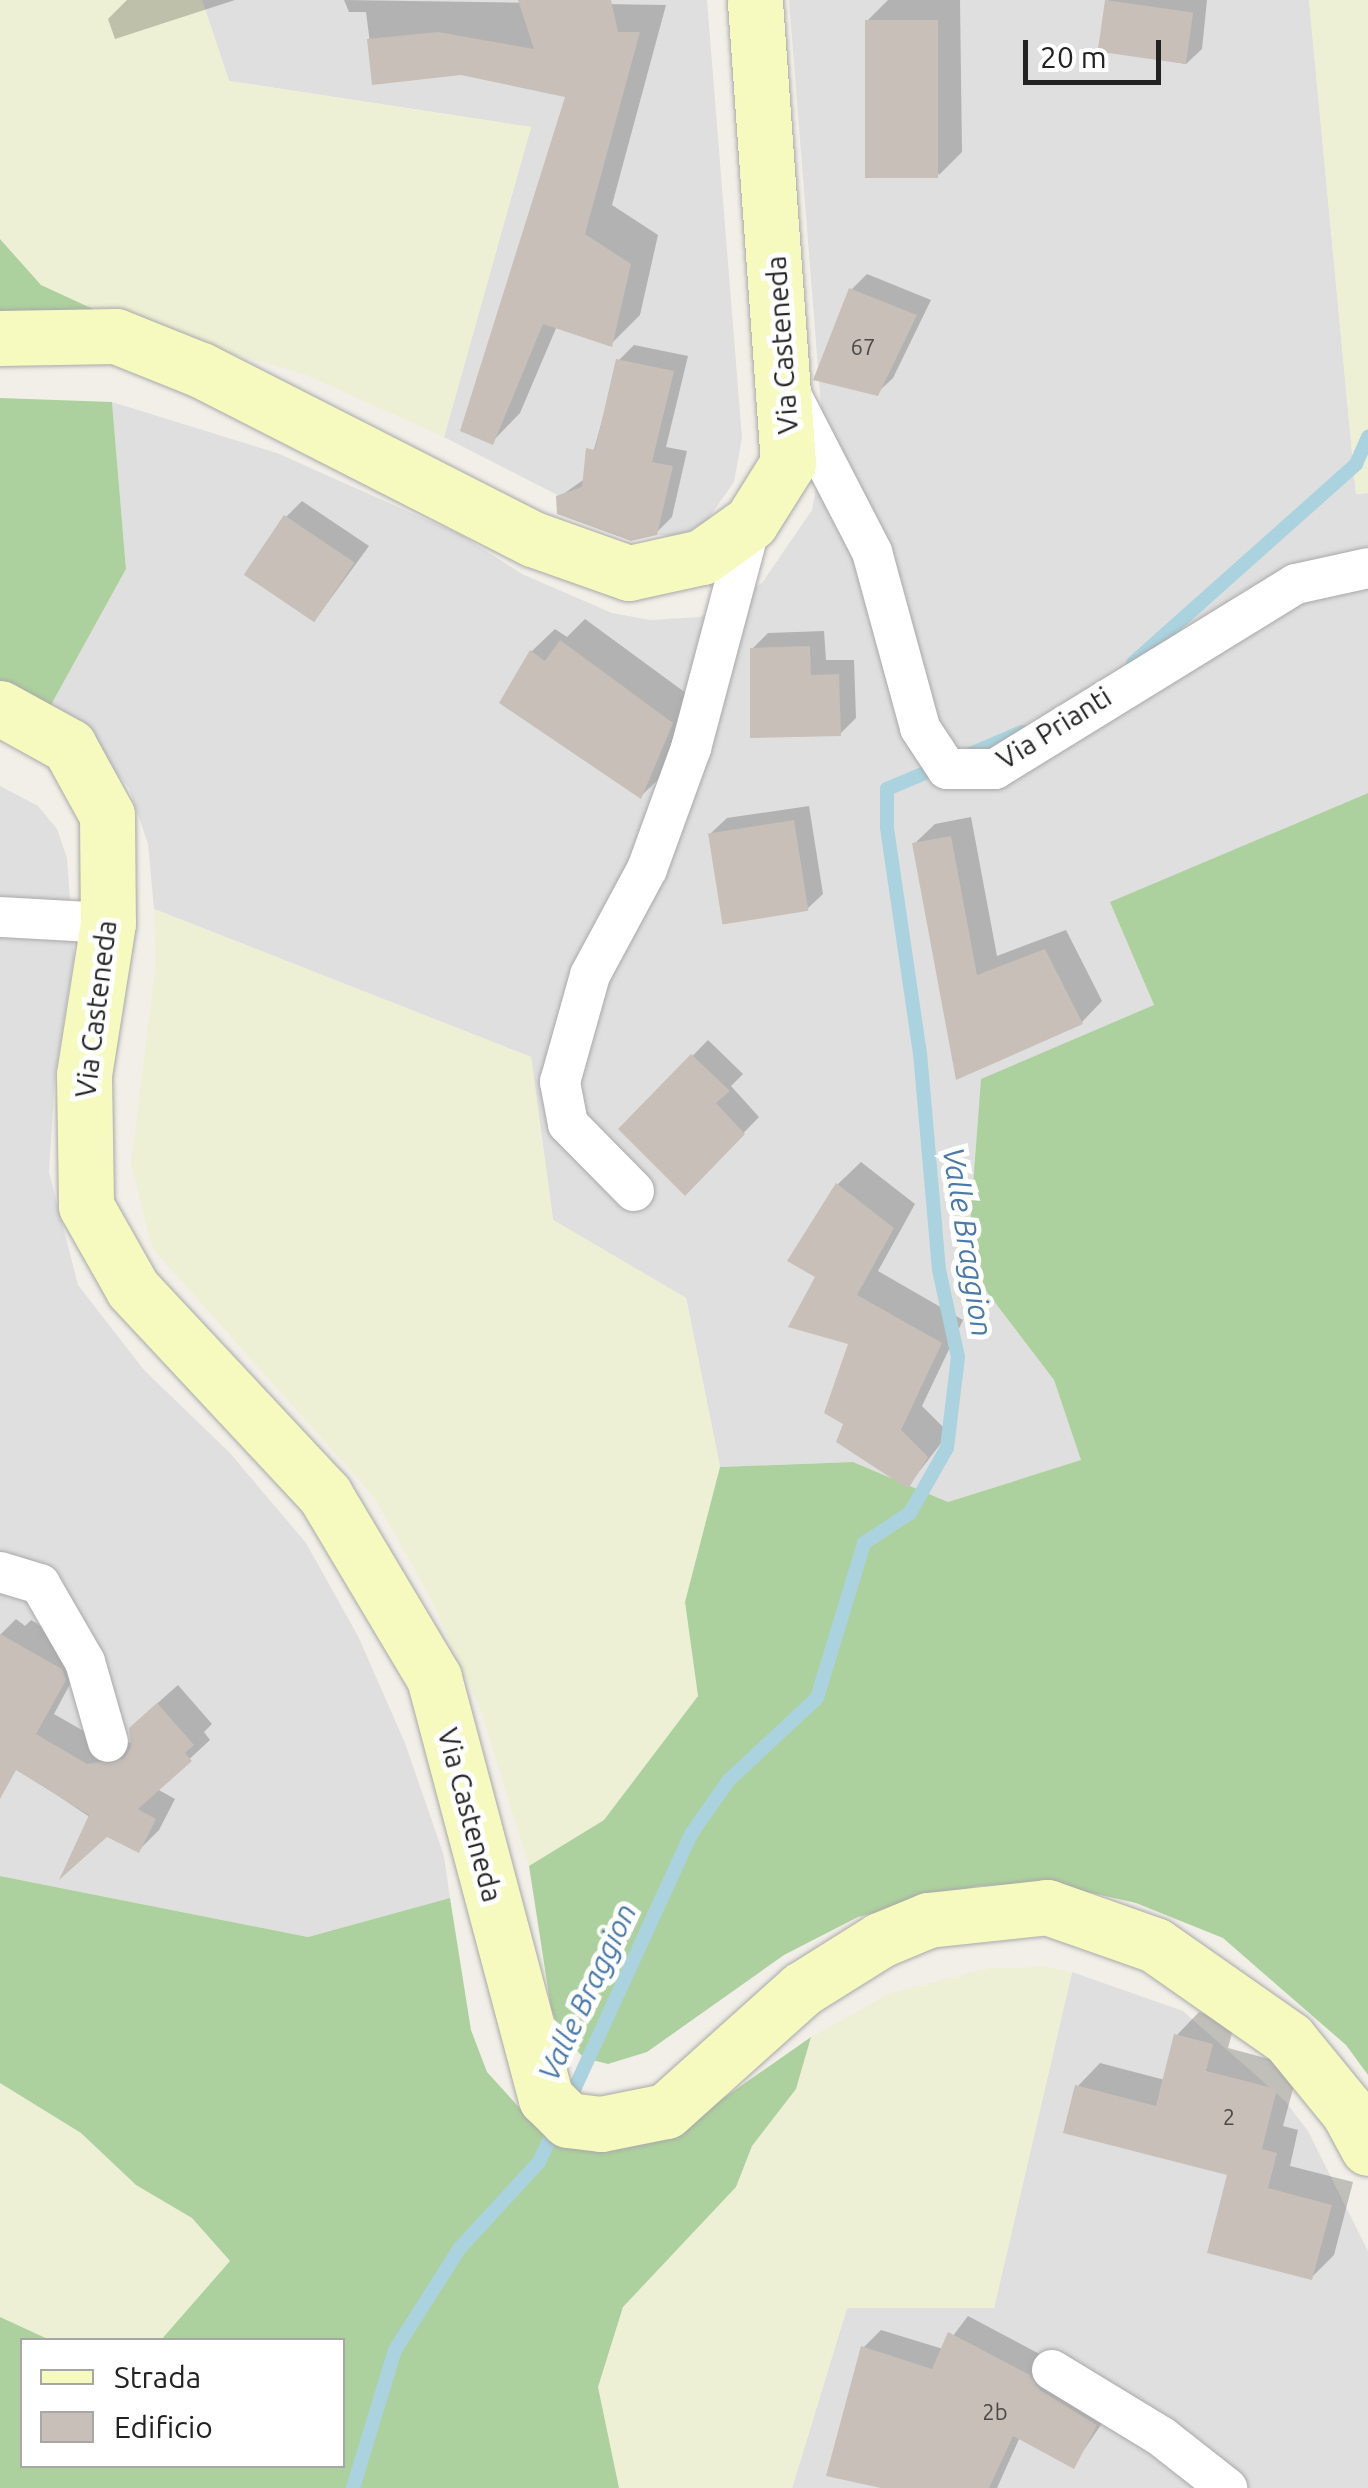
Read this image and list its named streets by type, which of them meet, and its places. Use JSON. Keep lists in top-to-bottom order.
{
  "streets": {
    "street": ["Via Casteneda", "Via Prianti"]
  },
  "crossings": [
    ["Via Casteneda", "Via Prianti"]
  ],
  "water": ["Valle Braggion"],
  "house_numbers": ["67", "2", "2b"],
  "legend": ["Strada", "Edificio"],
  "scale_bar": "20 m"
}
